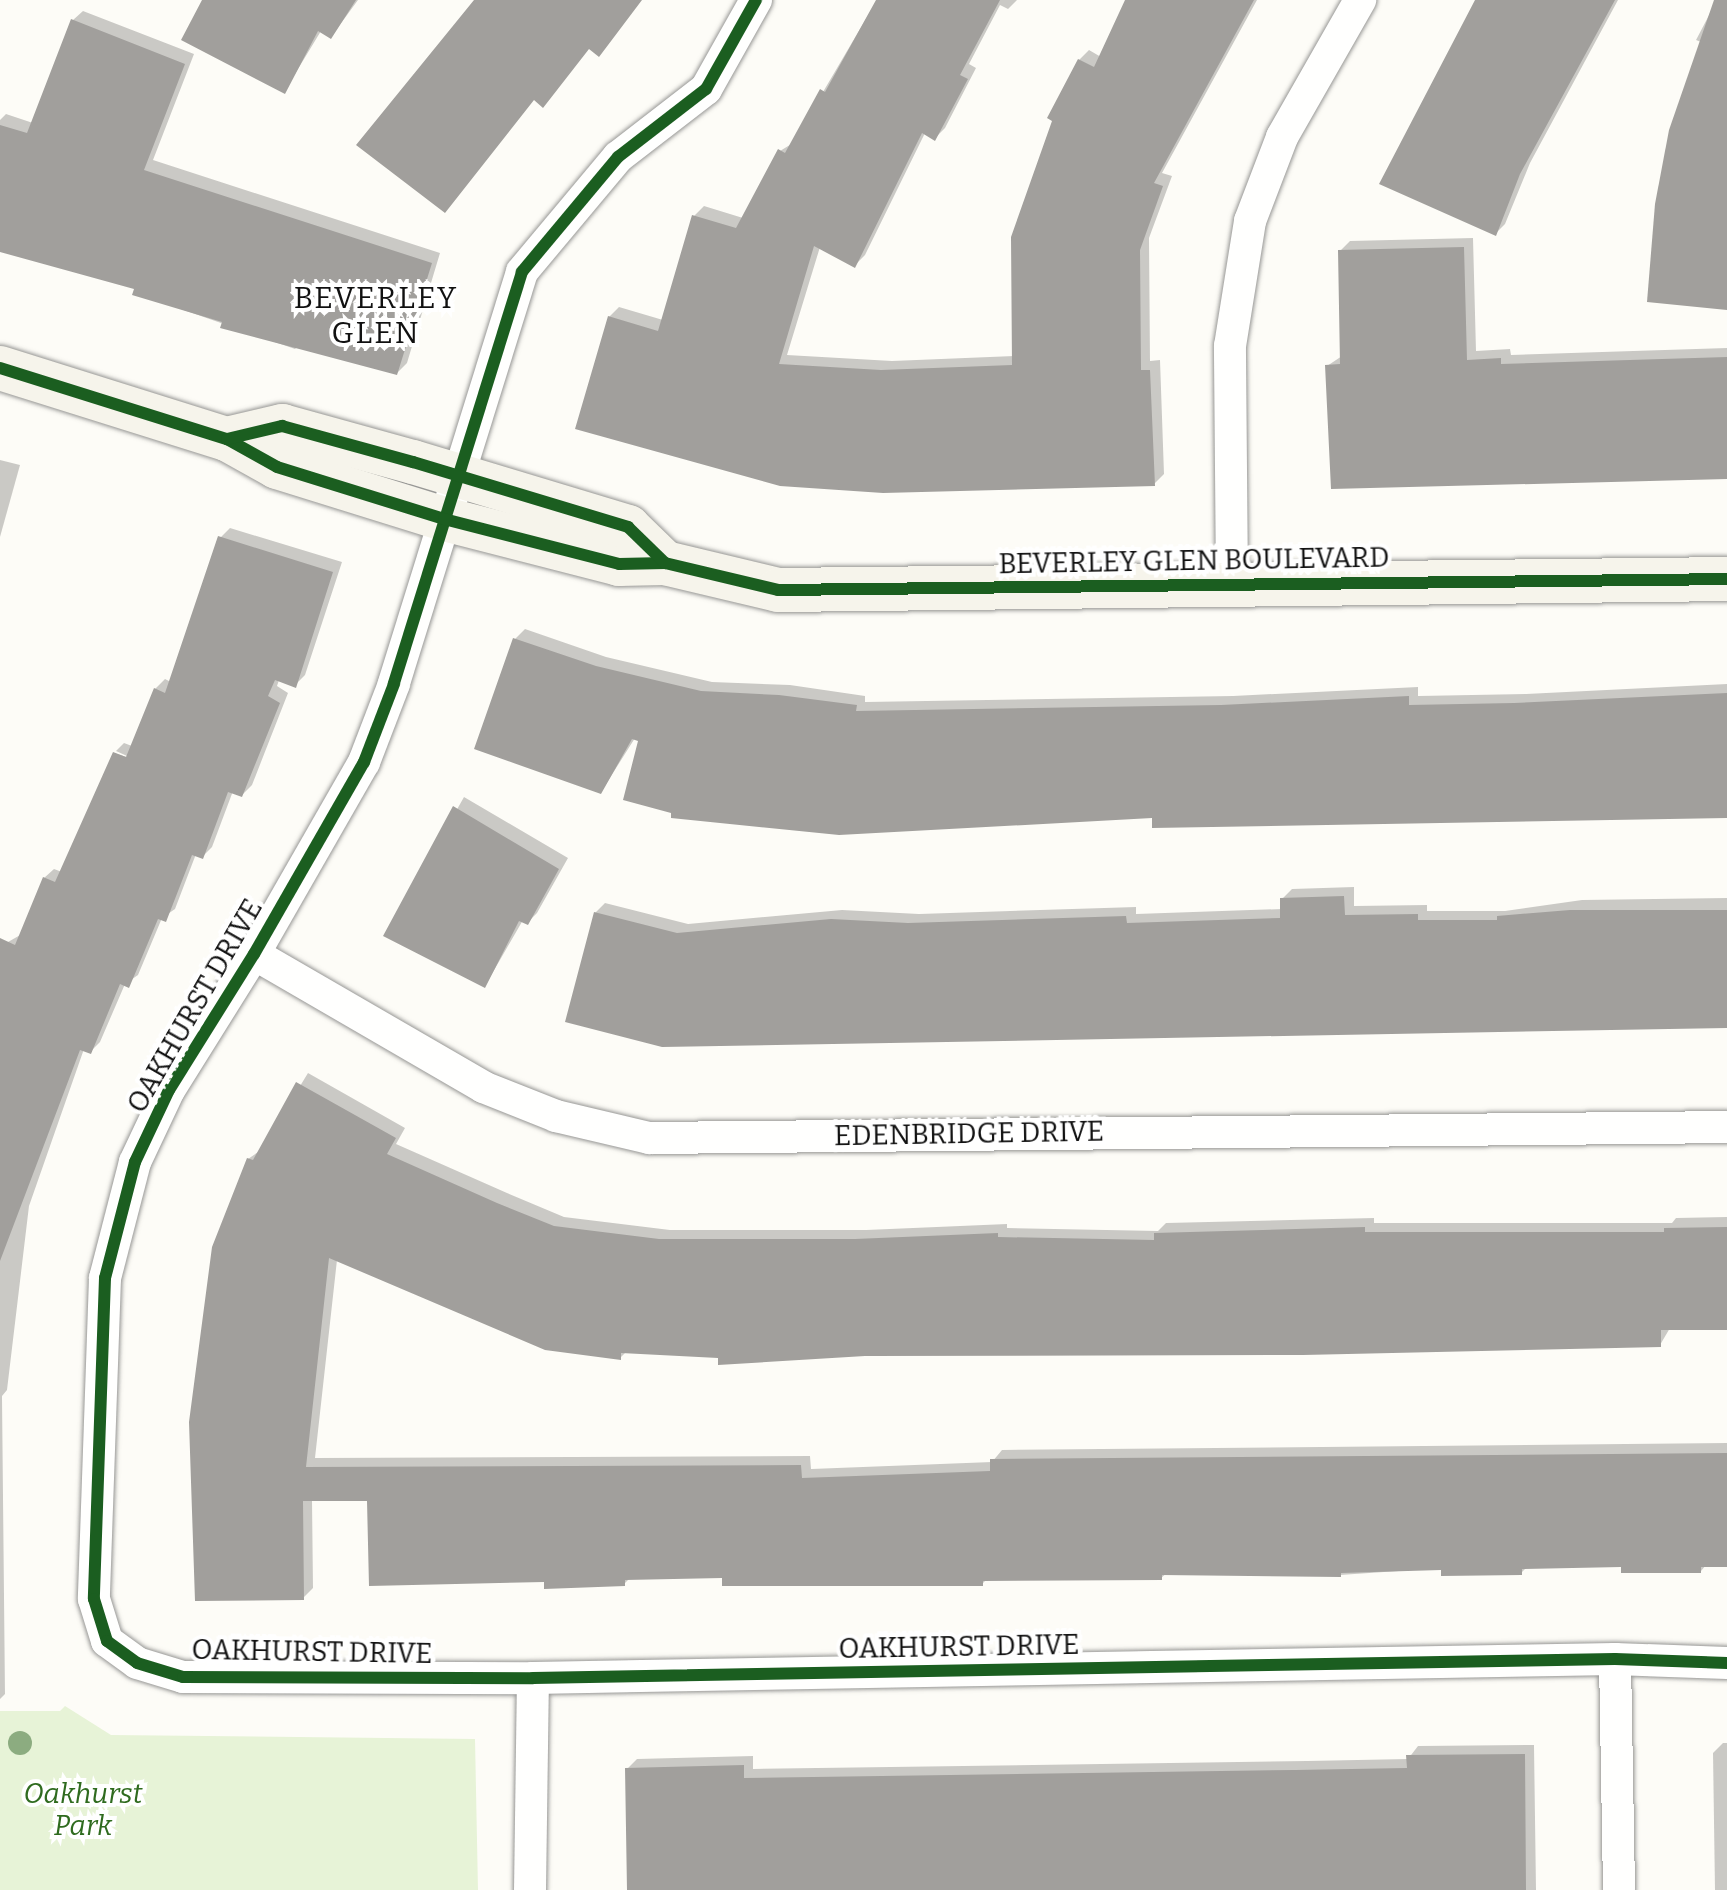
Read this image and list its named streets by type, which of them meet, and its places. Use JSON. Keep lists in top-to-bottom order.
{
  "streets": {
    "street": ["BEVERLEY GLEN BOULEVARD", "OAKHURST DRIVE", "EDENBRIDGE DRIVE"]
  },
  "crossings": [
    ["BEVERLEY GLEN BOULEVARD", "OAKHURST DRIVE"],
    ["OAKHURST DRIVE", "EDENBRIDGE DRIVE"]
  ],
  "districts": ["BEVERLEY GLEN"],
  "parks": ["Oakhurst Park"]
}
